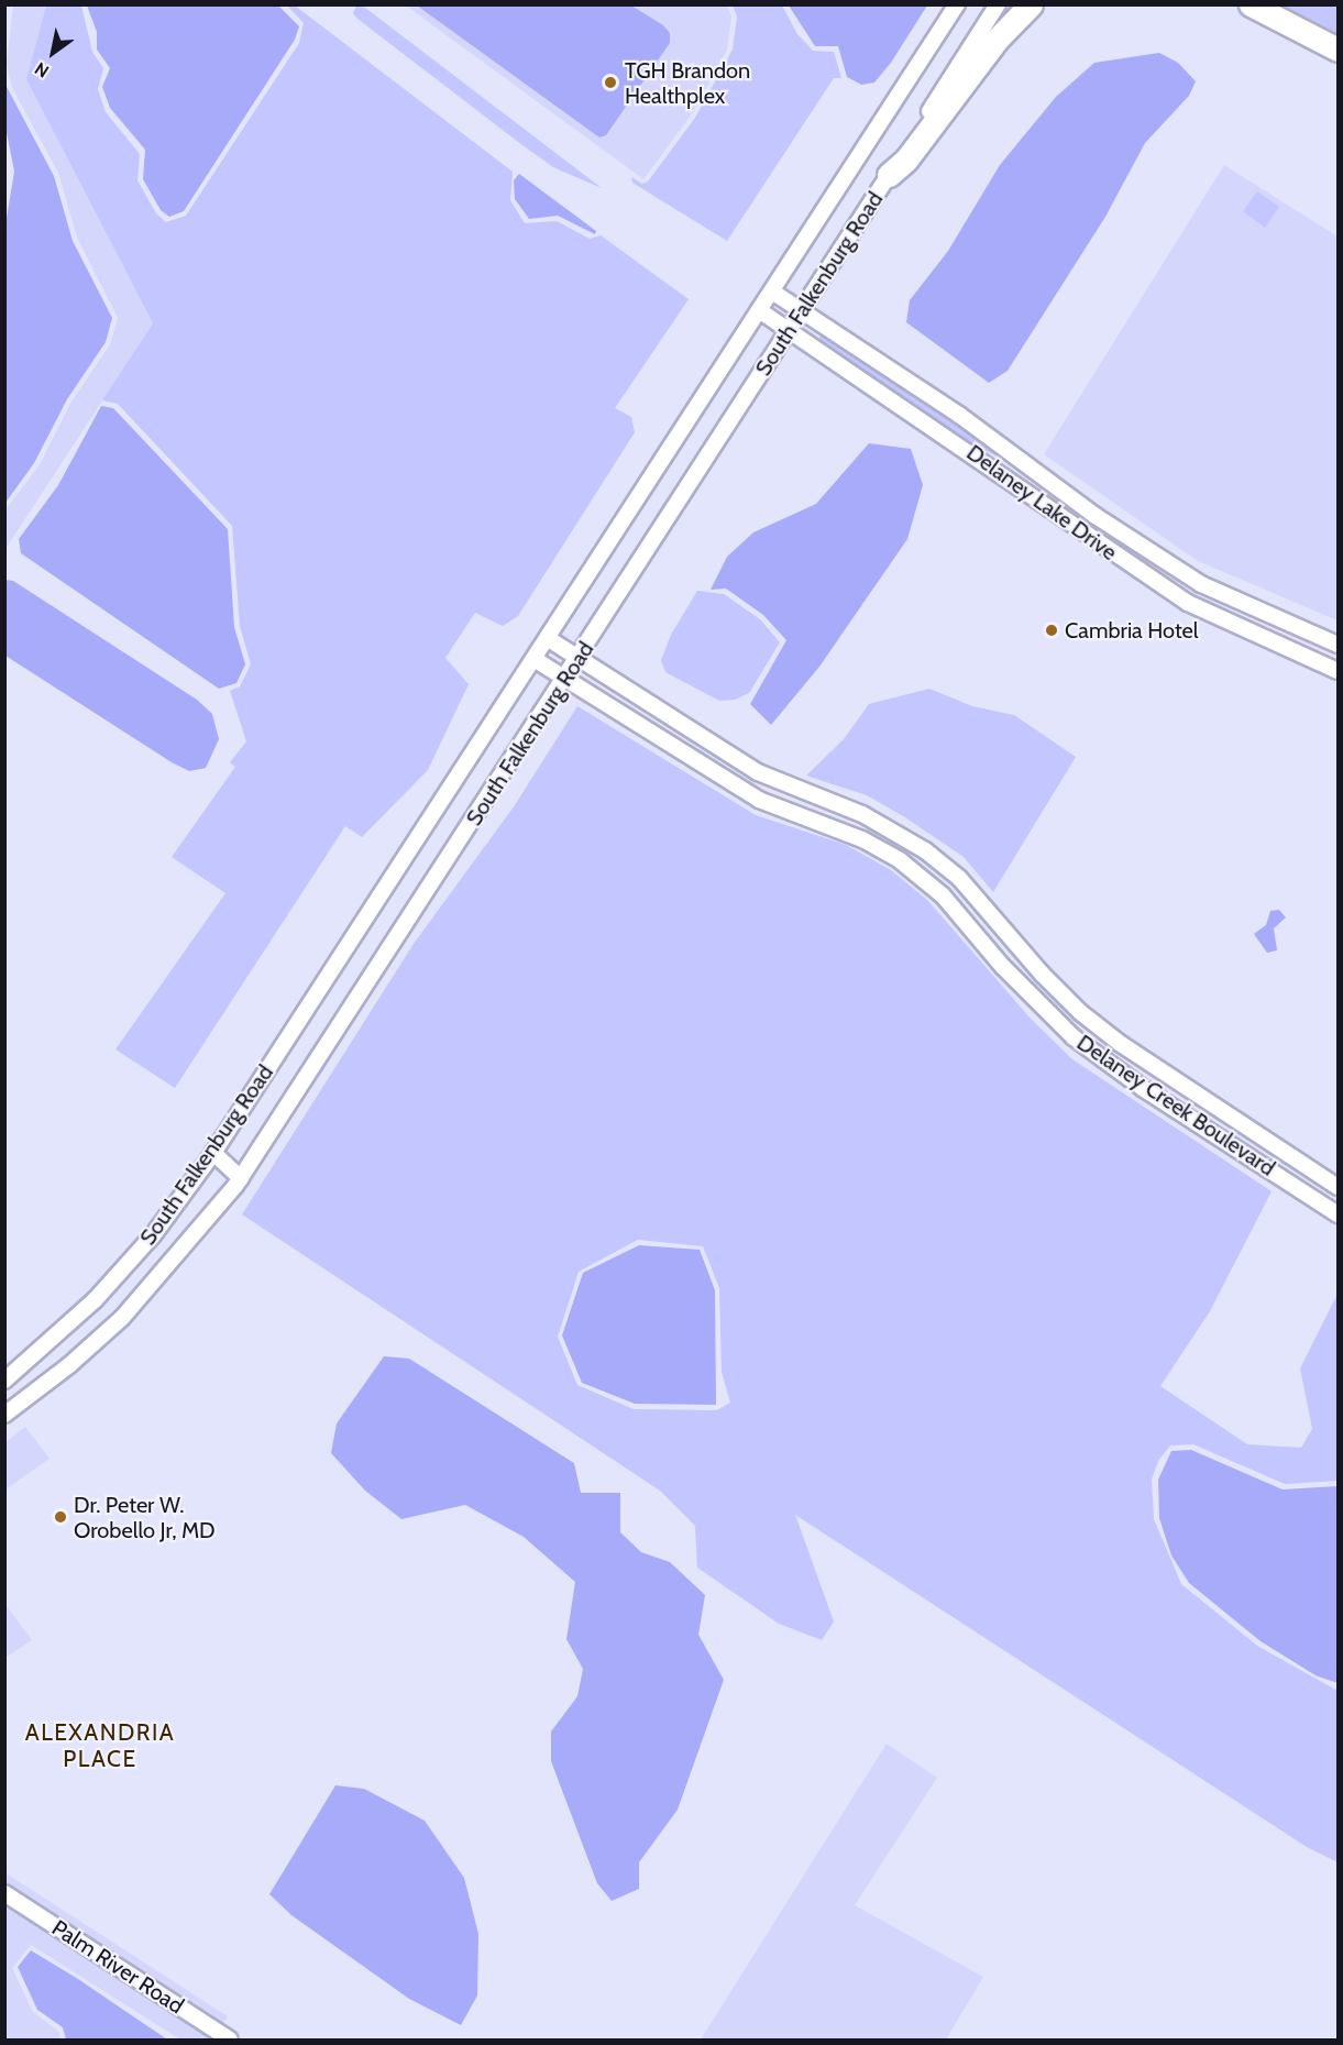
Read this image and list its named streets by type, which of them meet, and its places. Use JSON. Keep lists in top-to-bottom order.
{
  "streets": {
    "street": [
      "South Falkenburg Road",
      "Delaney Lake Drive",
      "Delaney Creek Boulevard",
      "Palm River Road"
    ]
  },
  "crossings": [
    ["South Falkenburg Road", "Delaney Lake Drive"],
    ["South Falkenburg Road", "Delaney Creek Boulevard"]
  ],
  "districts": ["ALEXANDRIA PLACE"],
  "places": ["TGH Brandon Healthplex", "Cambria Hotel", "Dr. Peter W. Orobello Jr, MD"],
  "north": "bottom left"
}
